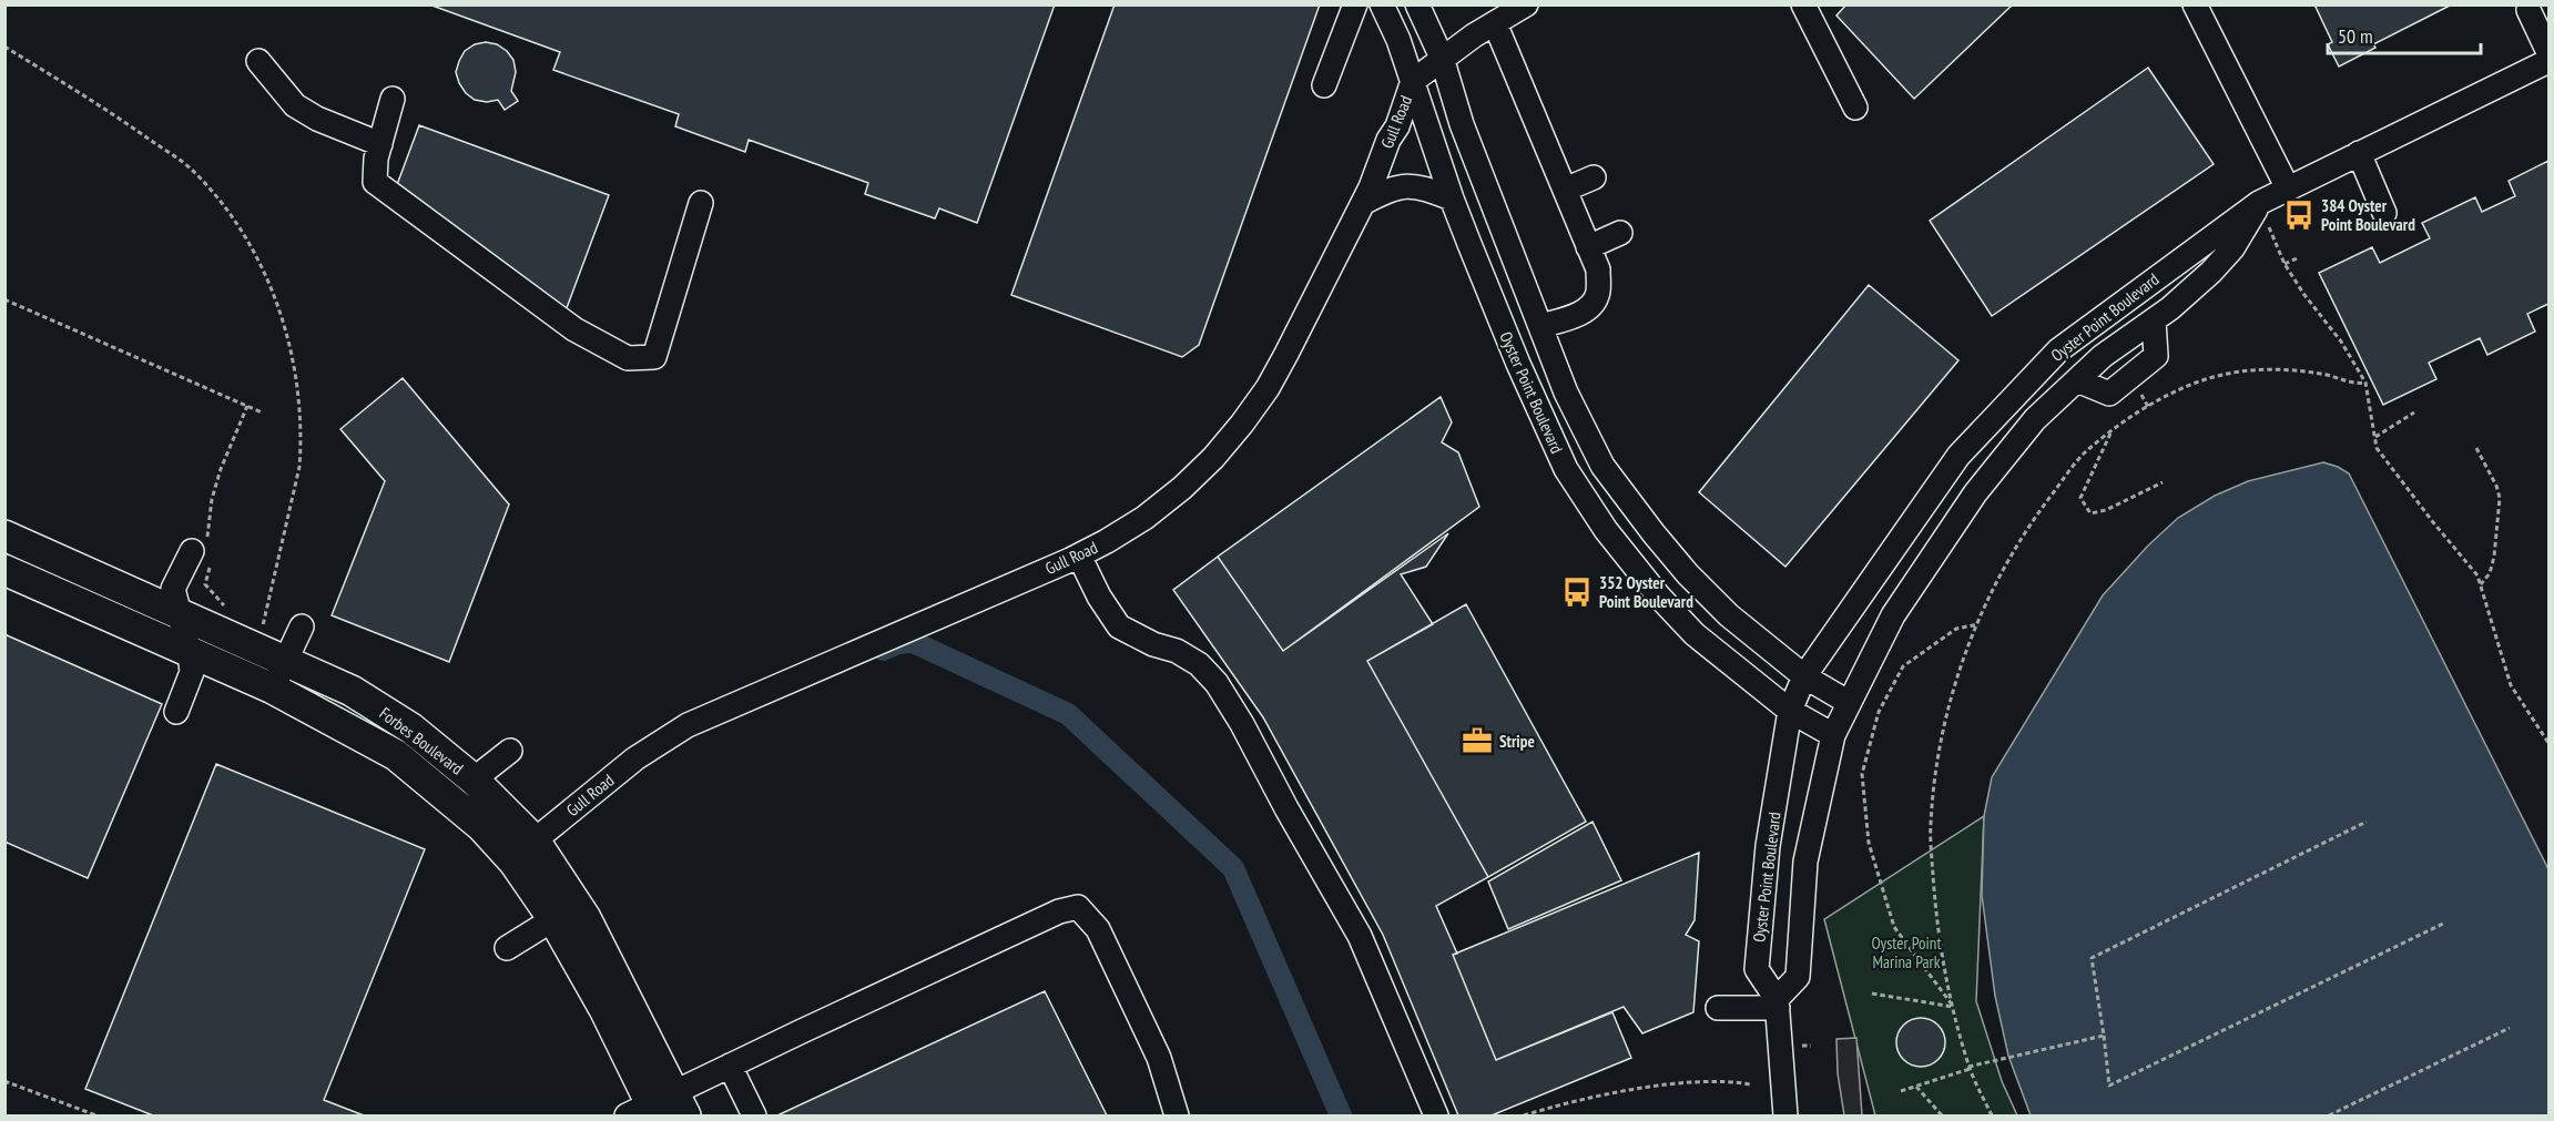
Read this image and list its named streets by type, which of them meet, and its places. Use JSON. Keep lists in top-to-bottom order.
{
  "streets": {
    "main road": ["Forbes Boulevard"],
    "street": ["Gull Road", "Oyster Point Boulevard"]
  },
  "crossings": [
    ["Gull Road", "Oyster Point Boulevard"],
    ["Gull Road", "Forbes Boulevard"]
  ],
  "parks": ["Oyster Point Marina Park"],
  "places": {
    "bus stop": ["384 Oyster Point Boulevard", "352 Oyster Point Boulevard"],
    "office": ["Stripe"]
  },
  "scale_bar": "50 m"
}
